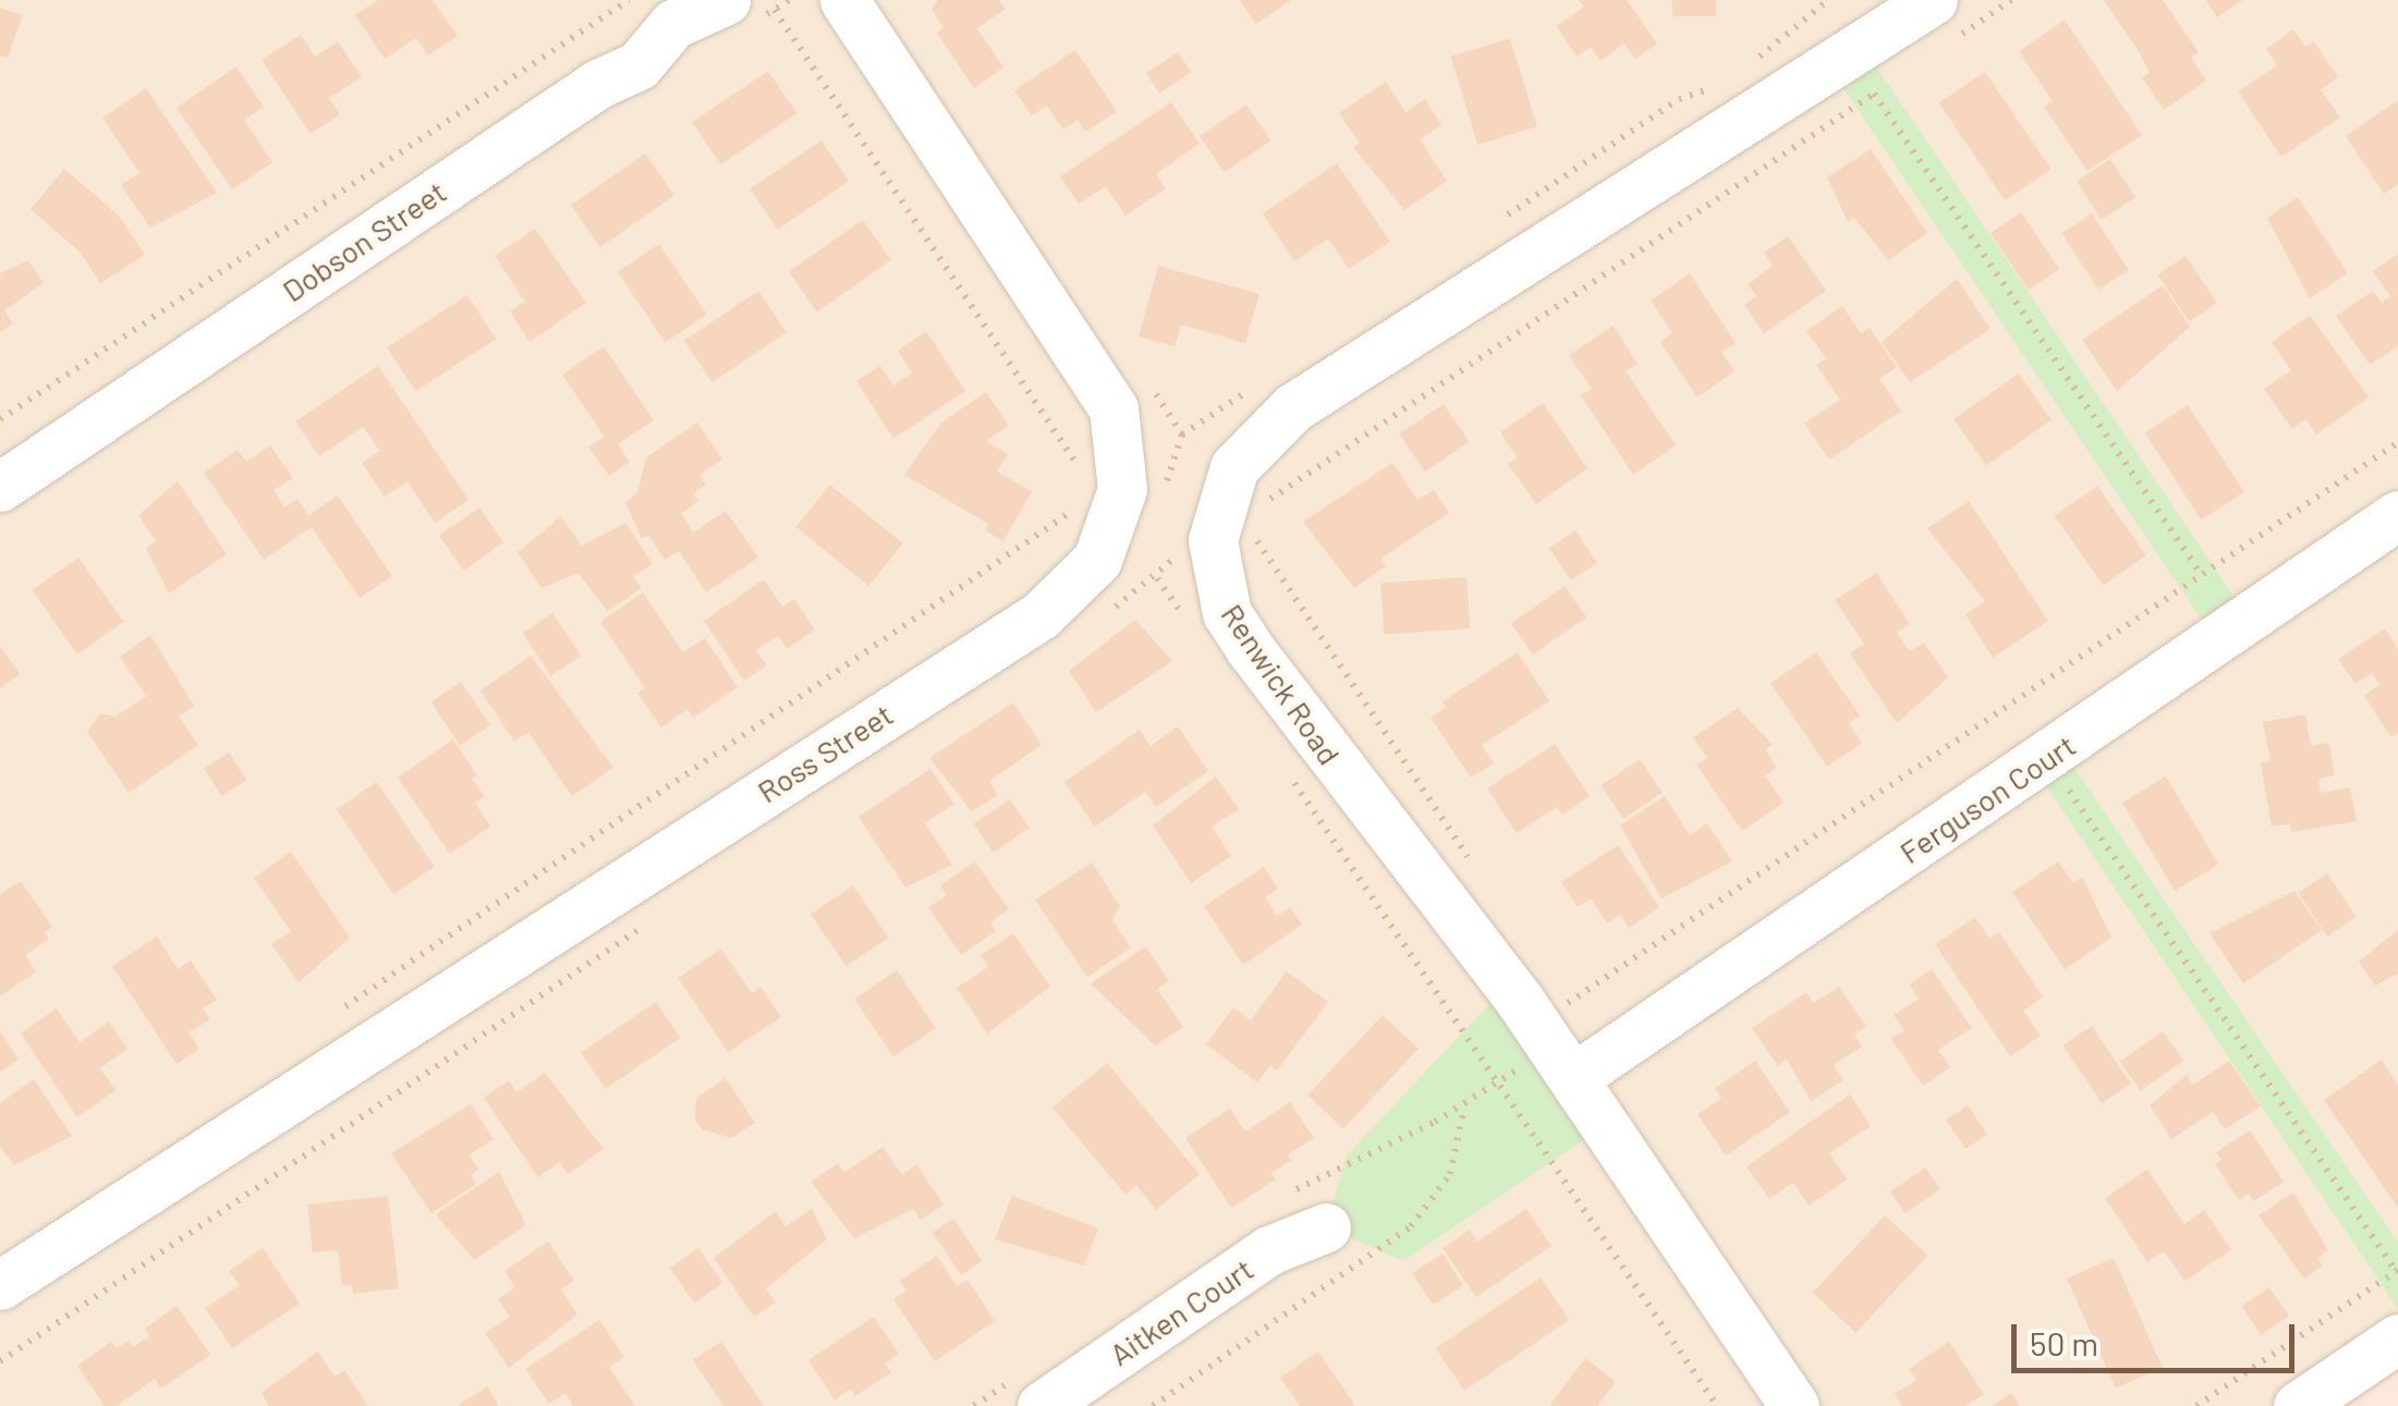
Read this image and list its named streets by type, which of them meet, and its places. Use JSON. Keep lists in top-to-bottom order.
{
  "streets": {
    "street": [
      "Dobson Street",
      "Renwick Road",
      "Ross Street",
      "Ferguson Court",
      "Aitken Court"
    ]
  },
  "crossings": [
    ["Renwick Road", "Ferguson Court"]
  ],
  "scale_bar": "50 m"
}
